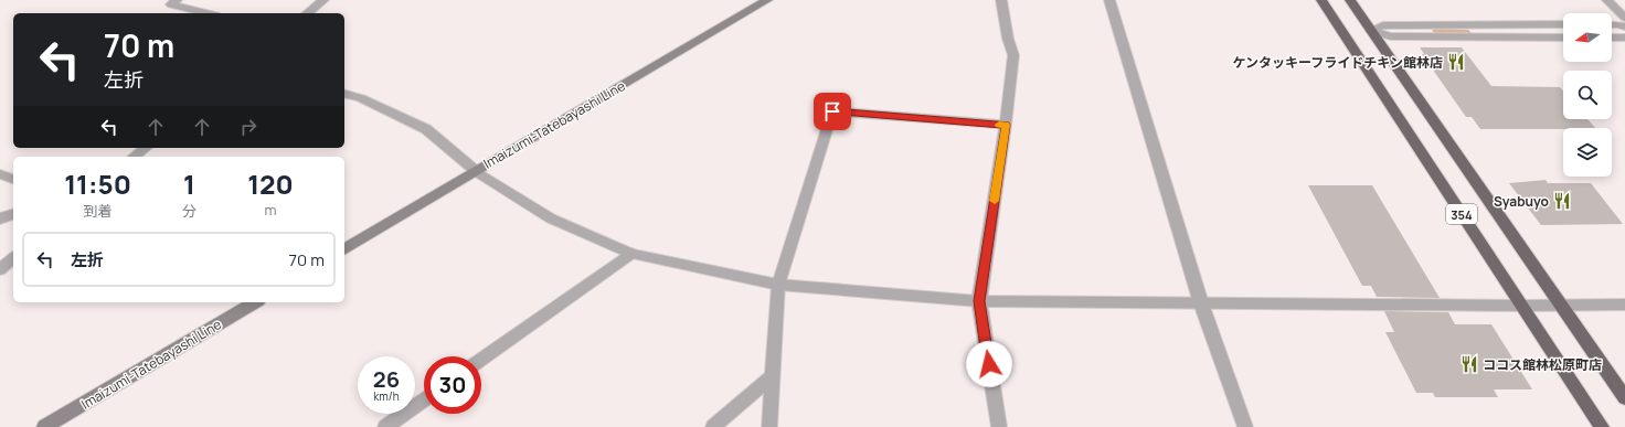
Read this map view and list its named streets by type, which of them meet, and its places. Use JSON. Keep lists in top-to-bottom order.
{
  "streets": {
    "highway": ["354"],
    "main road": ["Imaizumi-Tatebayashi Line"]
  },
  "places": {
    "restaurant": ["ケンタッキーフライドチキン館林店", "Syabuyo", "ココス館林松原町店"]
  },
  "north": "left",
  "page": {
    "turn": ["70 m", "左折"],
    "eta": [
      "11:50",
      "到着",
      "1",
      "分",
      "120",
      "m"
    ],
    "list": [
      {
        "name": "左折",
        "value": "70 m"
      }
    ],
    "speed": "26 km/h",
    "limit": "30"
  }
}
